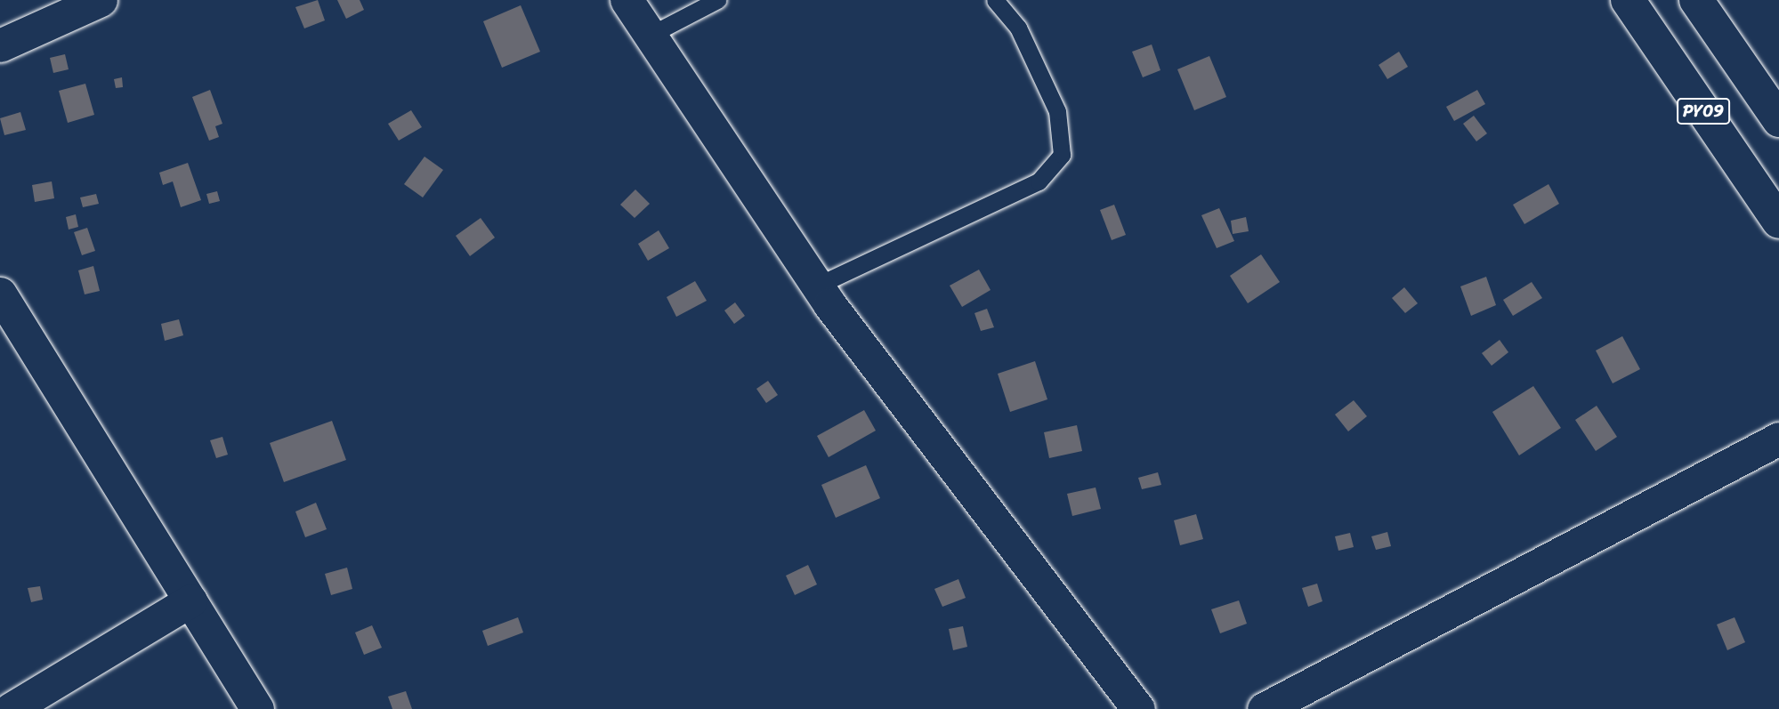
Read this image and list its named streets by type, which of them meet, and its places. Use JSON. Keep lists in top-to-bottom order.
{
  "streets": {
    "highway": ["PY09"]
  }
}
